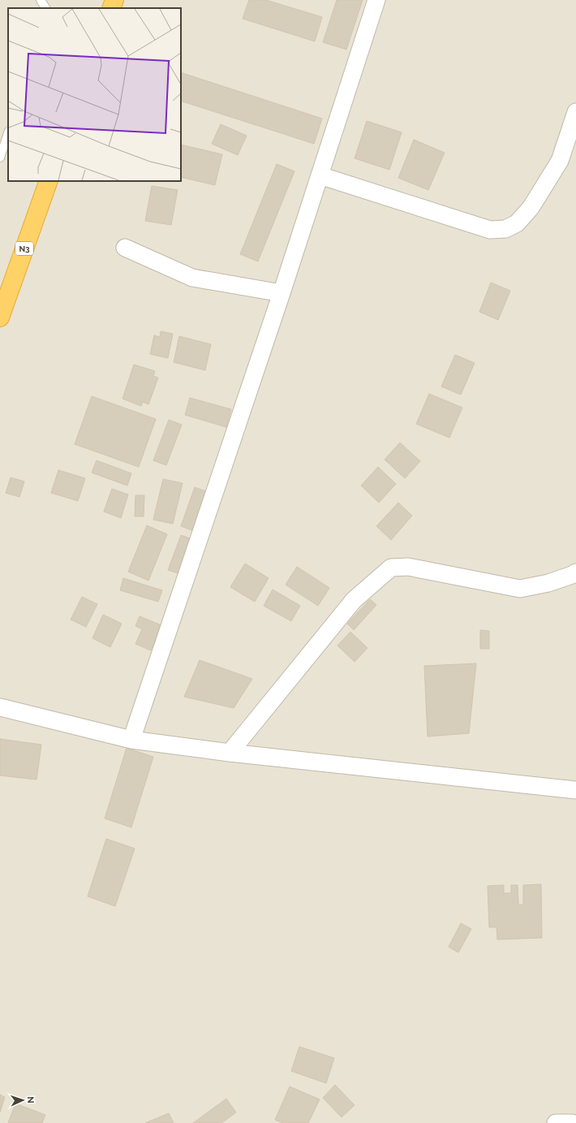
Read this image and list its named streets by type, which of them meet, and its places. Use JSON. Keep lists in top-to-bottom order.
{
  "streets": {
    "highway": ["N3"]
  },
  "north": "right"
}
